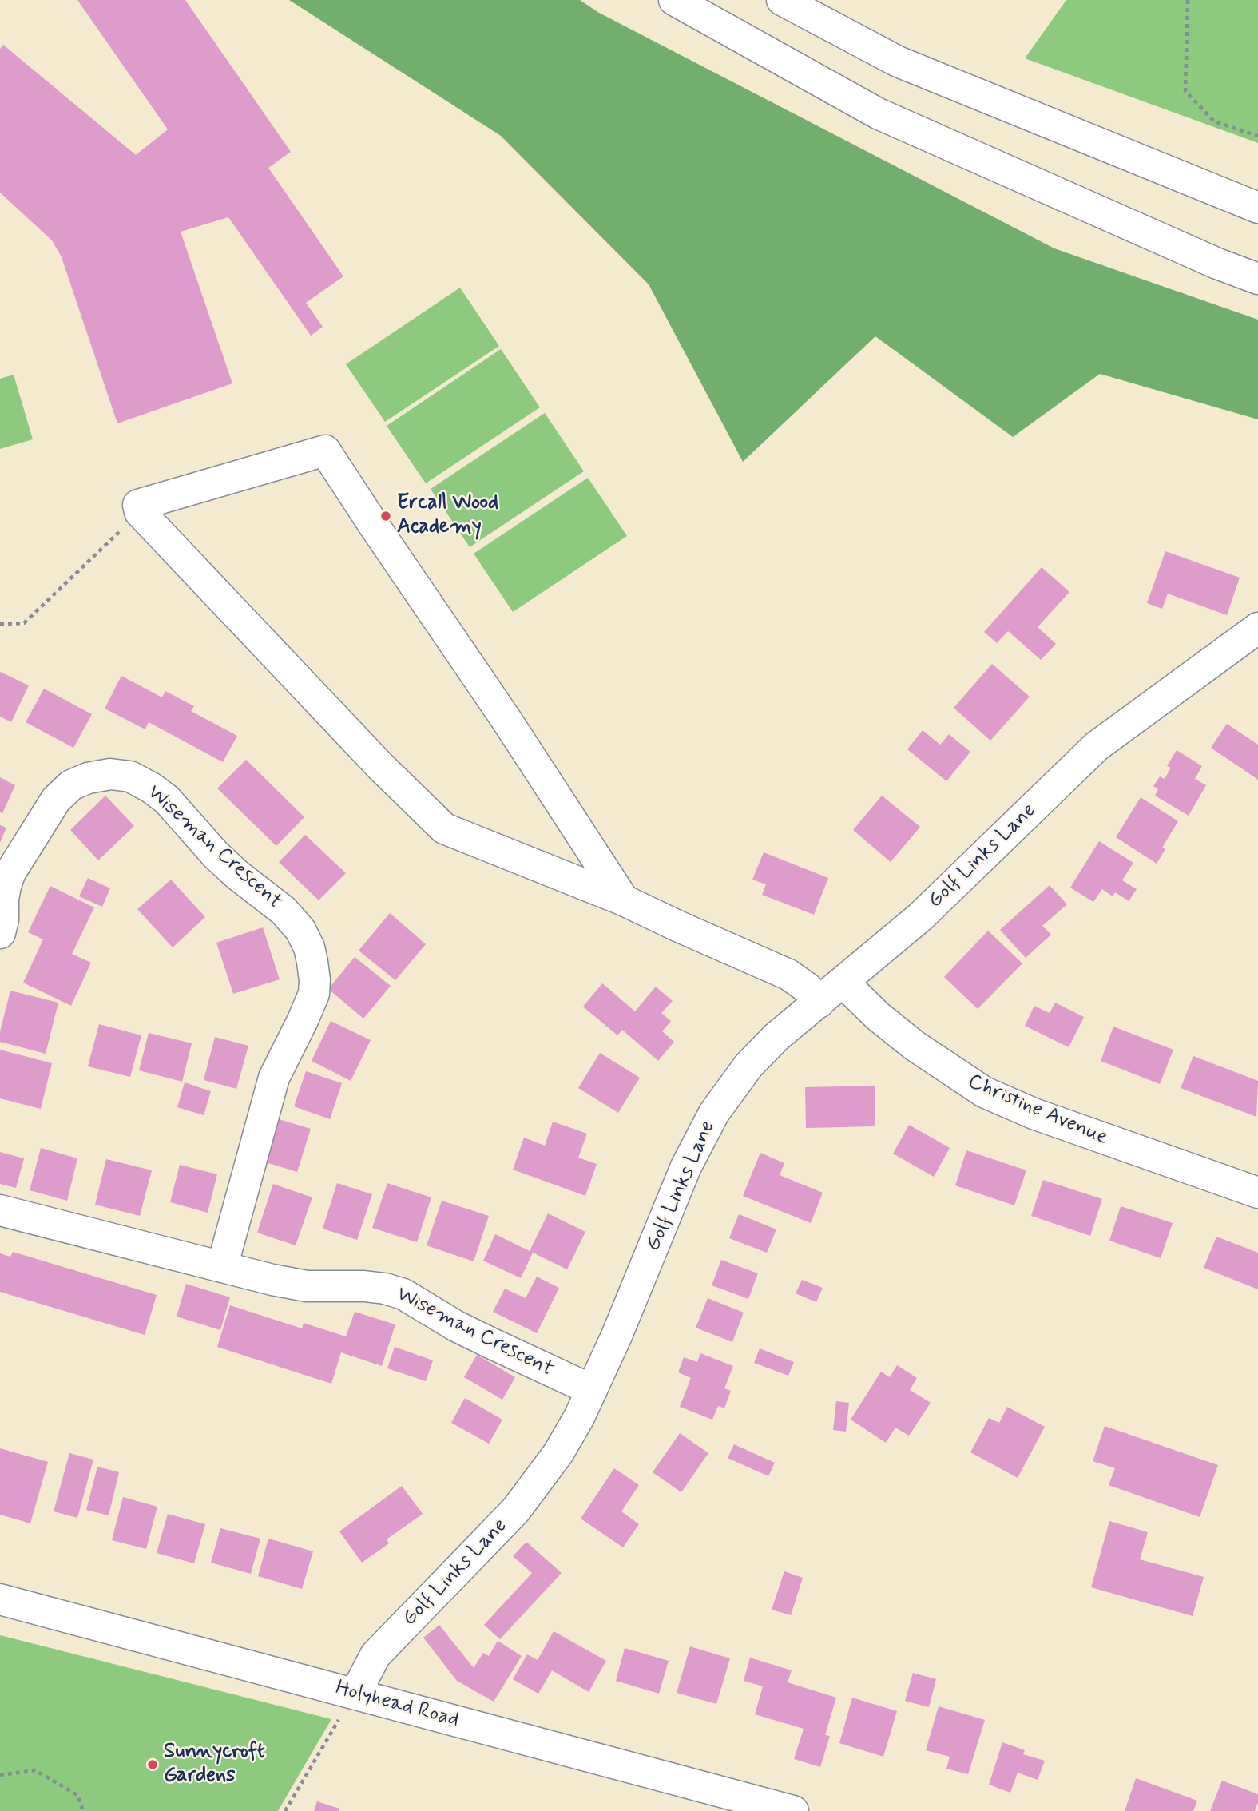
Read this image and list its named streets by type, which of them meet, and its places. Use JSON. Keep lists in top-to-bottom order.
{
  "streets": {
    "main road": [
      "Wiseman Crescent",
      "Golf Links Lane",
      "Christine Avenue",
      "Holyhead Road"
    ]
  },
  "crossings": [
    ["Wiseman Crescent", "Golf Links Lane"],
    ["Golf Links Lane", "Christine Avenue"],
    ["Golf Links Lane", "Holyhead Road"]
  ],
  "places": ["Ercall Wood Academy", "Sunnycroft Gardens"]
}
